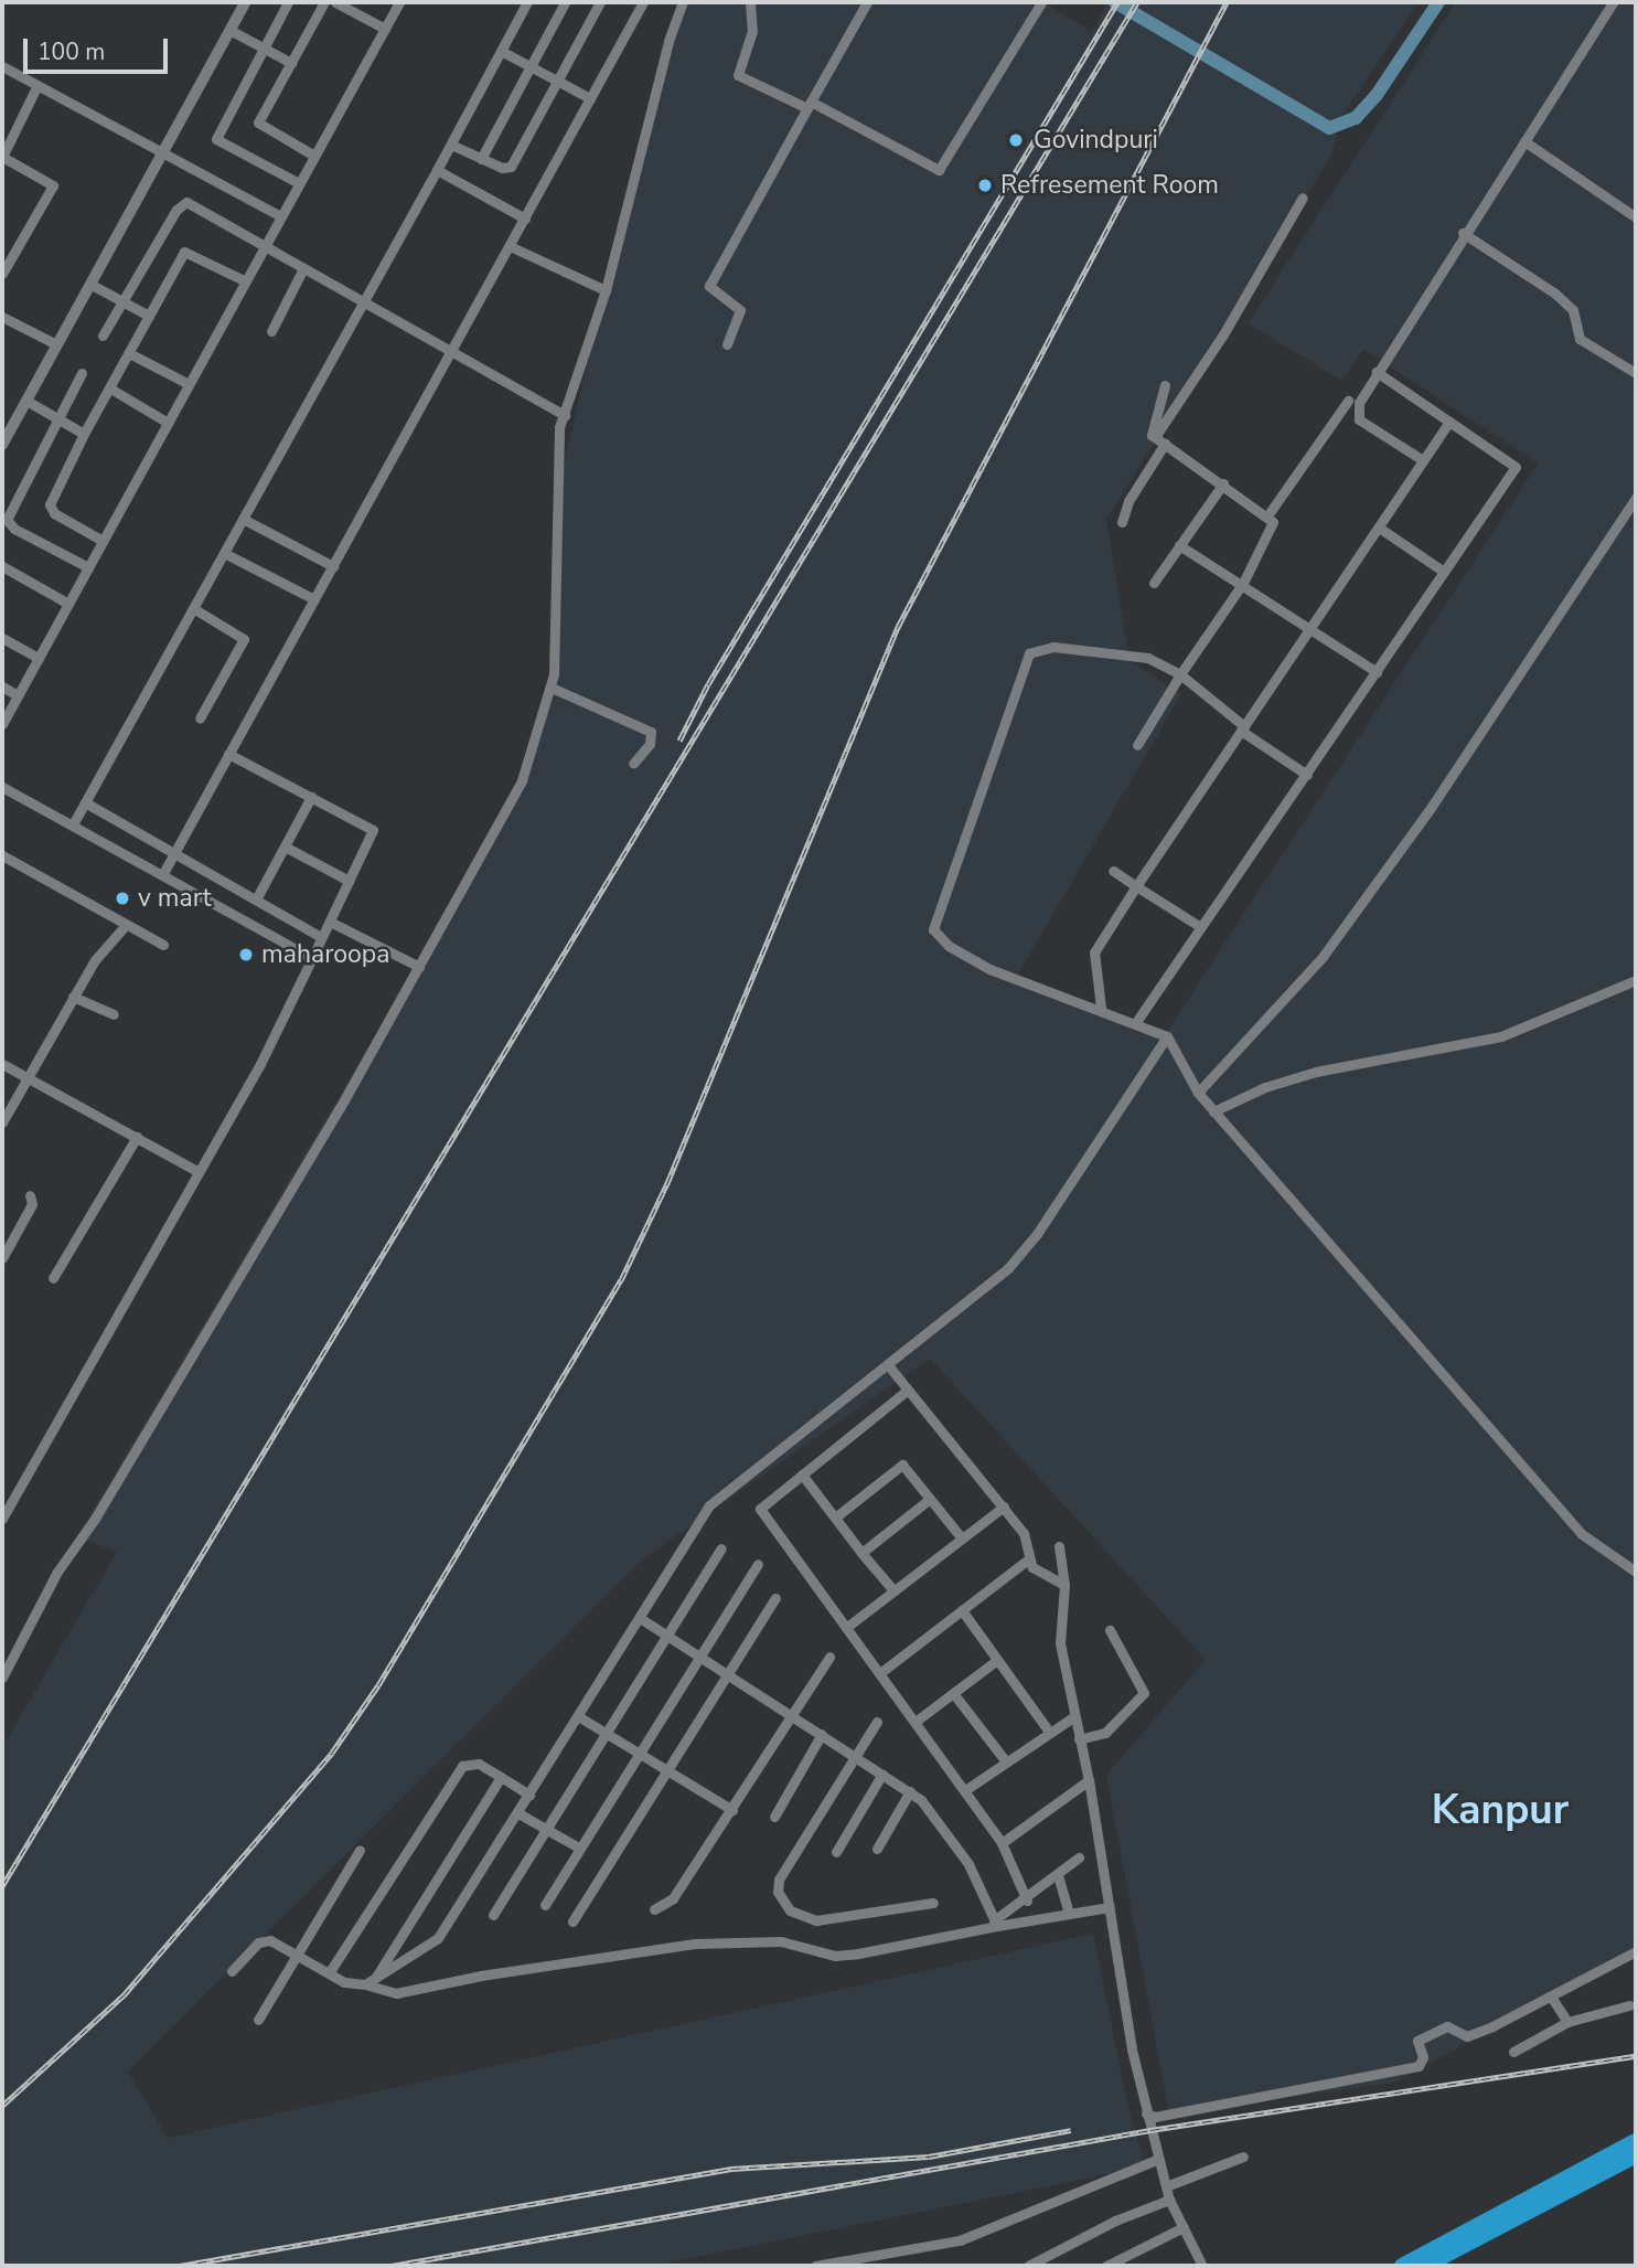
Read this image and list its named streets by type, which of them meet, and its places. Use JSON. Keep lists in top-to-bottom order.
{
  "districts": ["Kanpur"],
  "places": [
    "Govindpuri",
    "Refresement Room",
    "v mart",
    "maharoopa"
  ],
  "scale_bar": "100 m"
}
